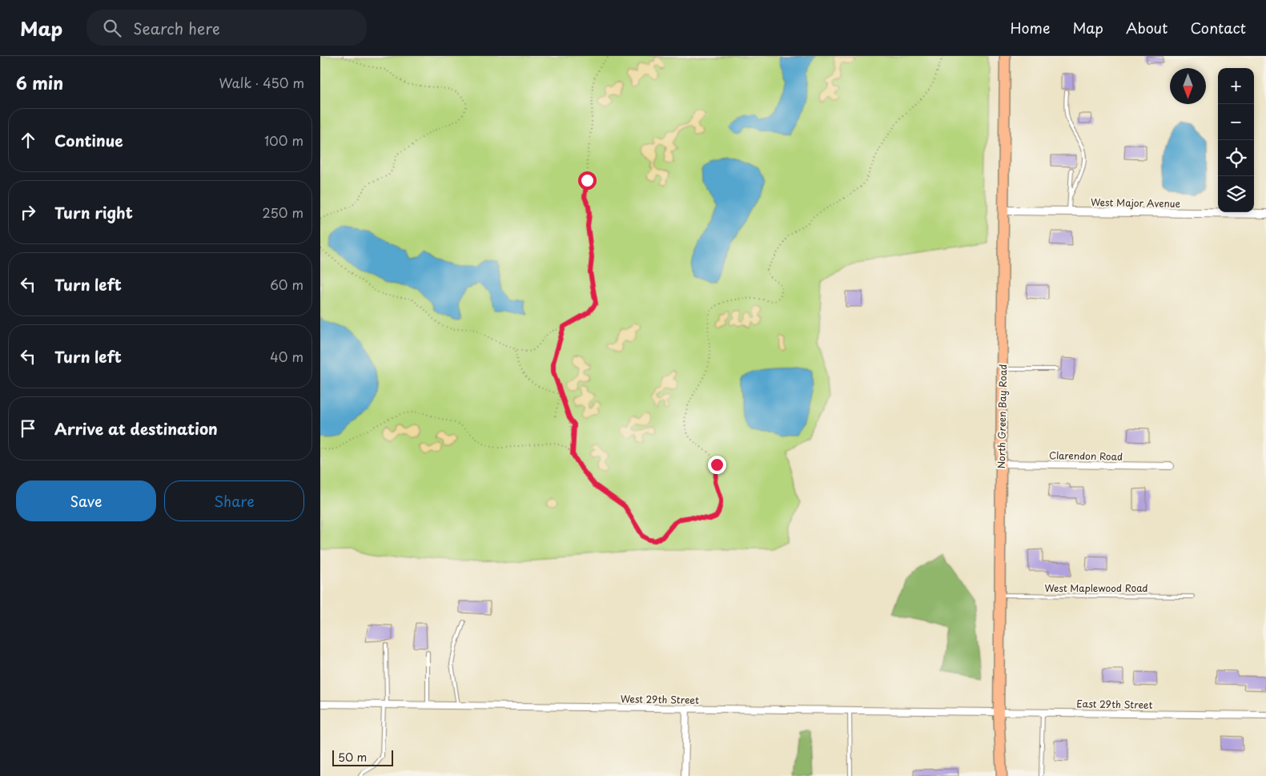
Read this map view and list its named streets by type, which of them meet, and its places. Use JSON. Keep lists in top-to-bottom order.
{
  "streets": {
    "main road": ["North Green Bay Road"],
    "street": [
      "West Major Avenue",
      "Clarendon Road",
      "West 29th Street",
      "East 29th Street"
    ],
    "lane": ["West Maplewood Road"]
  },
  "crossings": [
    ["West Major Avenue", "North Green Bay Road"],
    ["North Green Bay Road", "Clarendon Road"],
    ["North Green Bay Road", "West Maplewood Road"],
    ["North Green Bay Road", "West 29th Street"],
    ["North Green Bay Road", "East 29th Street"],
    ["West 29th Street", "East 29th Street"]
  ],
  "scale_bar": "50 m",
  "north": "bottom",
  "page": {
    "header": "Map",
    "search": "Search here",
    "nav": [
      "Home",
      "Map",
      "About",
      "Contact"
    ],
    "heading": ["6 min", "Walk · 450 m"],
    "map_buttons": ["+", "−"],
    "list": [
      ["Continue", "100 m"],
      ["Turn right", "250 m"],
      ["Turn left", "60 m"],
      ["Turn left", "40 m"],
      "Arrive at destination"
    ],
    "buttons": ["Save", "Share"],
    "scale": "50 m"
  }
}
